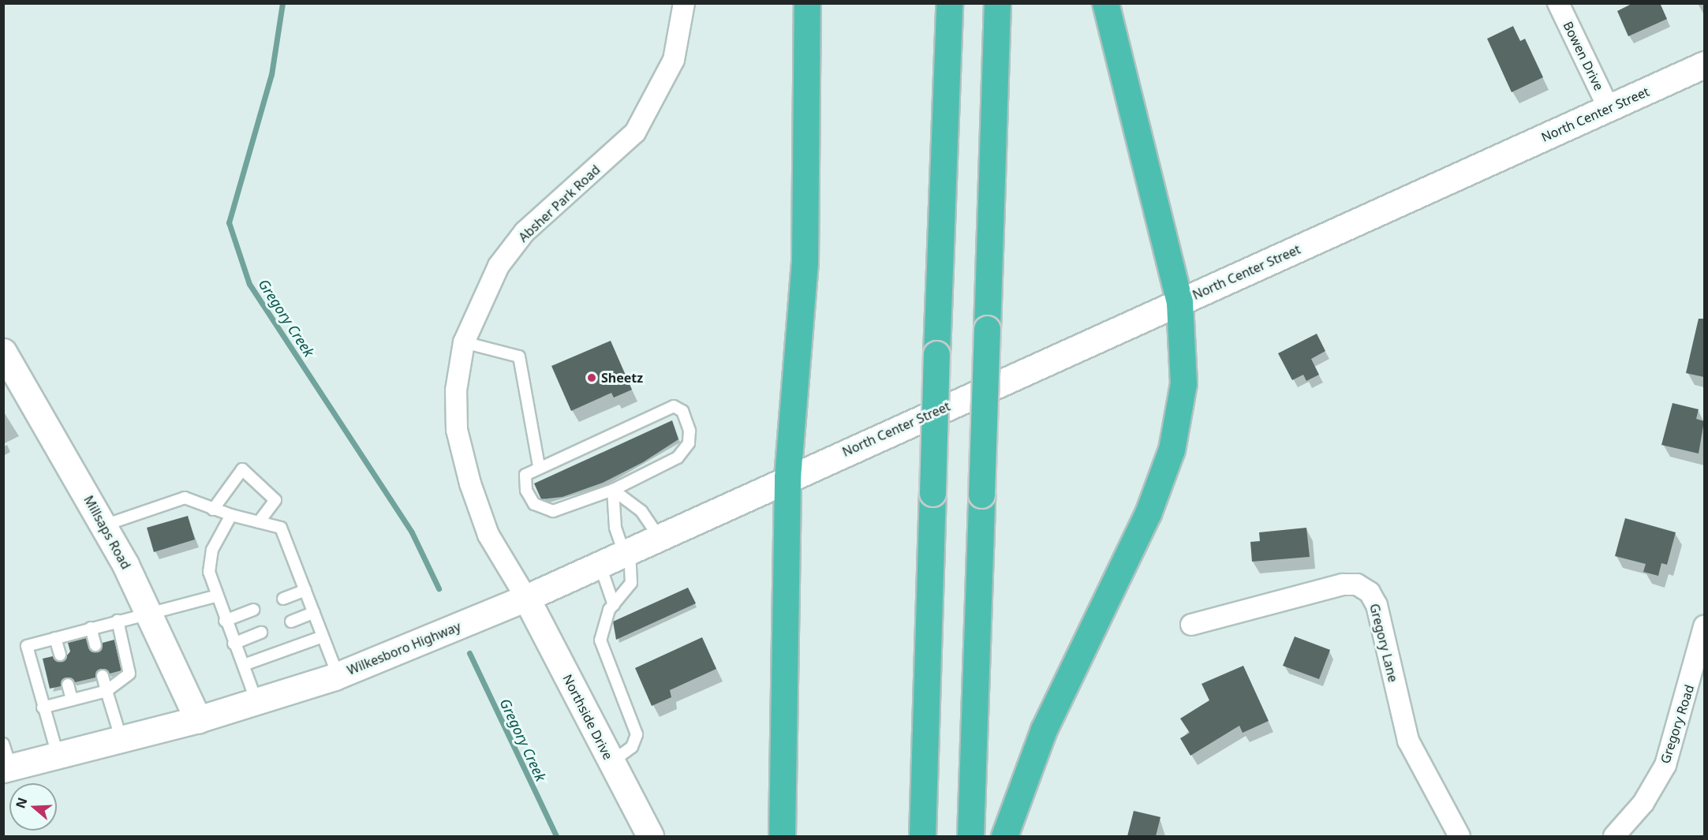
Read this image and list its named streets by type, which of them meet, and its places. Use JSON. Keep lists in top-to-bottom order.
{
  "streets": {
    "main road": [
      "North Center Street",
      "Millsaps Road",
      "Wilkesboro Highway",
      "Northside Drive"
    ],
    "street": [
      "Bowen Drive",
      "Absher Park Road",
      "Gregory Lane",
      "Gregory Road"
    ]
  },
  "crossings": [
    ["Bowen Drive", "North Center Street"],
    ["North Center Street", "Wilkesboro Highway"],
    ["Absher Park Road", "Wilkesboro Highway"],
    ["Absher Park Road", "Northside Drive"],
    ["Millsaps Road", "Wilkesboro Highway"],
    ["Wilkesboro Highway", "Northside Drive"]
  ],
  "water": ["Gregory Creek"],
  "places": ["Sheetz"],
  "north": "left"
}
